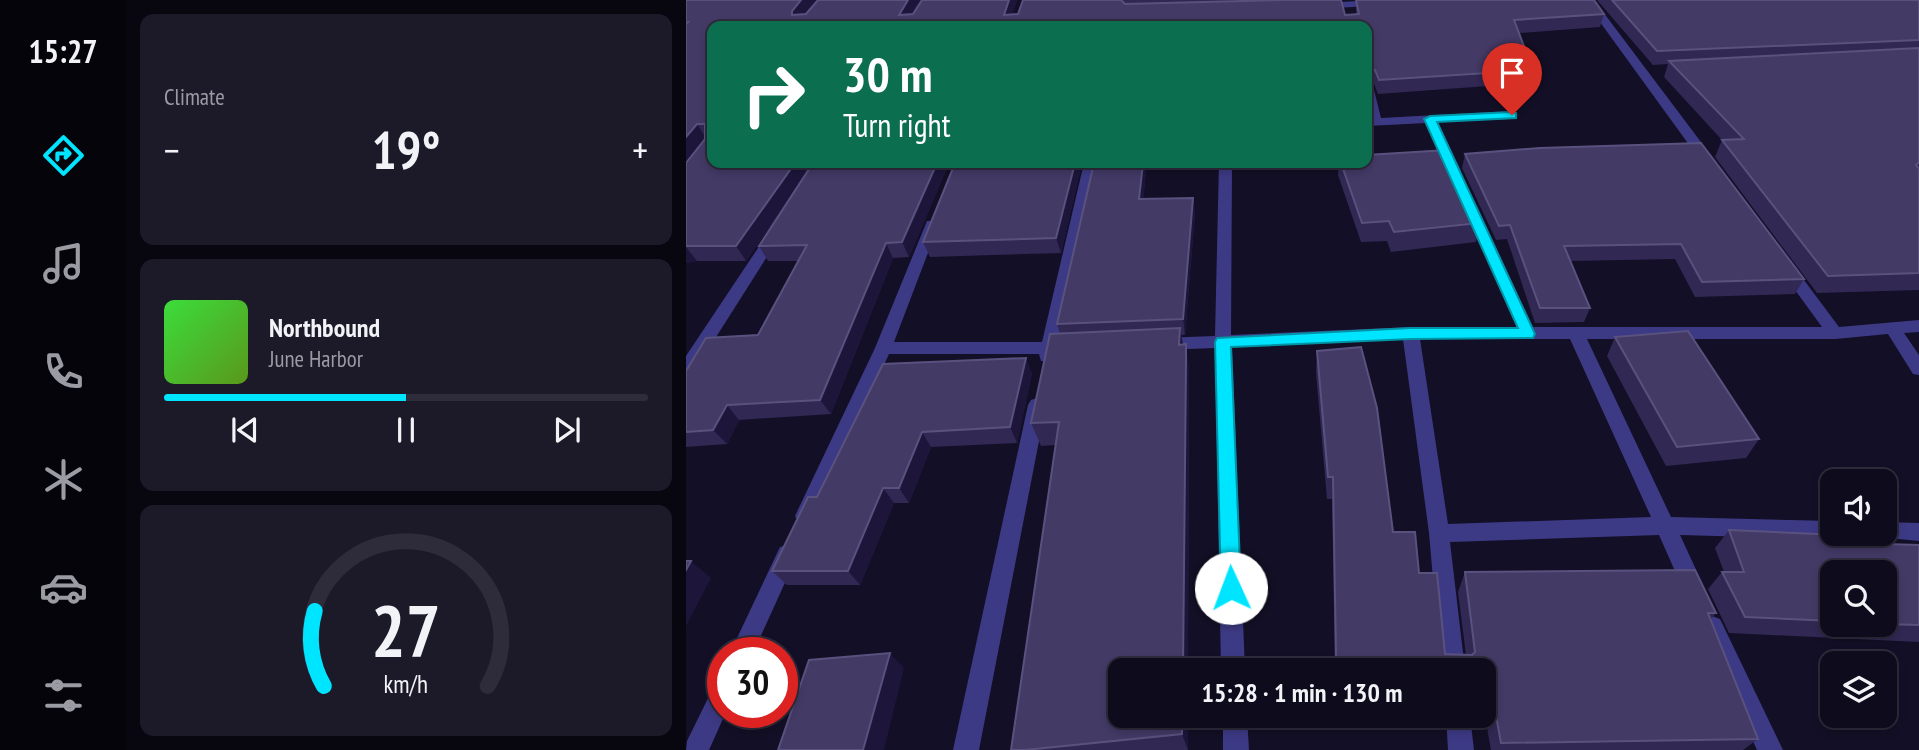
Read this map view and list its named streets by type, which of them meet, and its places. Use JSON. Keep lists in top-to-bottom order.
{
  "page": {
    "tabs": "15:27",
    "tile": "Climate",
    "turn": ["30 m", "Turn right"],
    "heat": ["−", "19°", "+"],
    "song": ["Northbound", "June Harbor"],
    "limit": "30",
    "trip": "15:28 · 1 min · 130 m",
    "gauge": ["27", "km/h"]
  }
}
